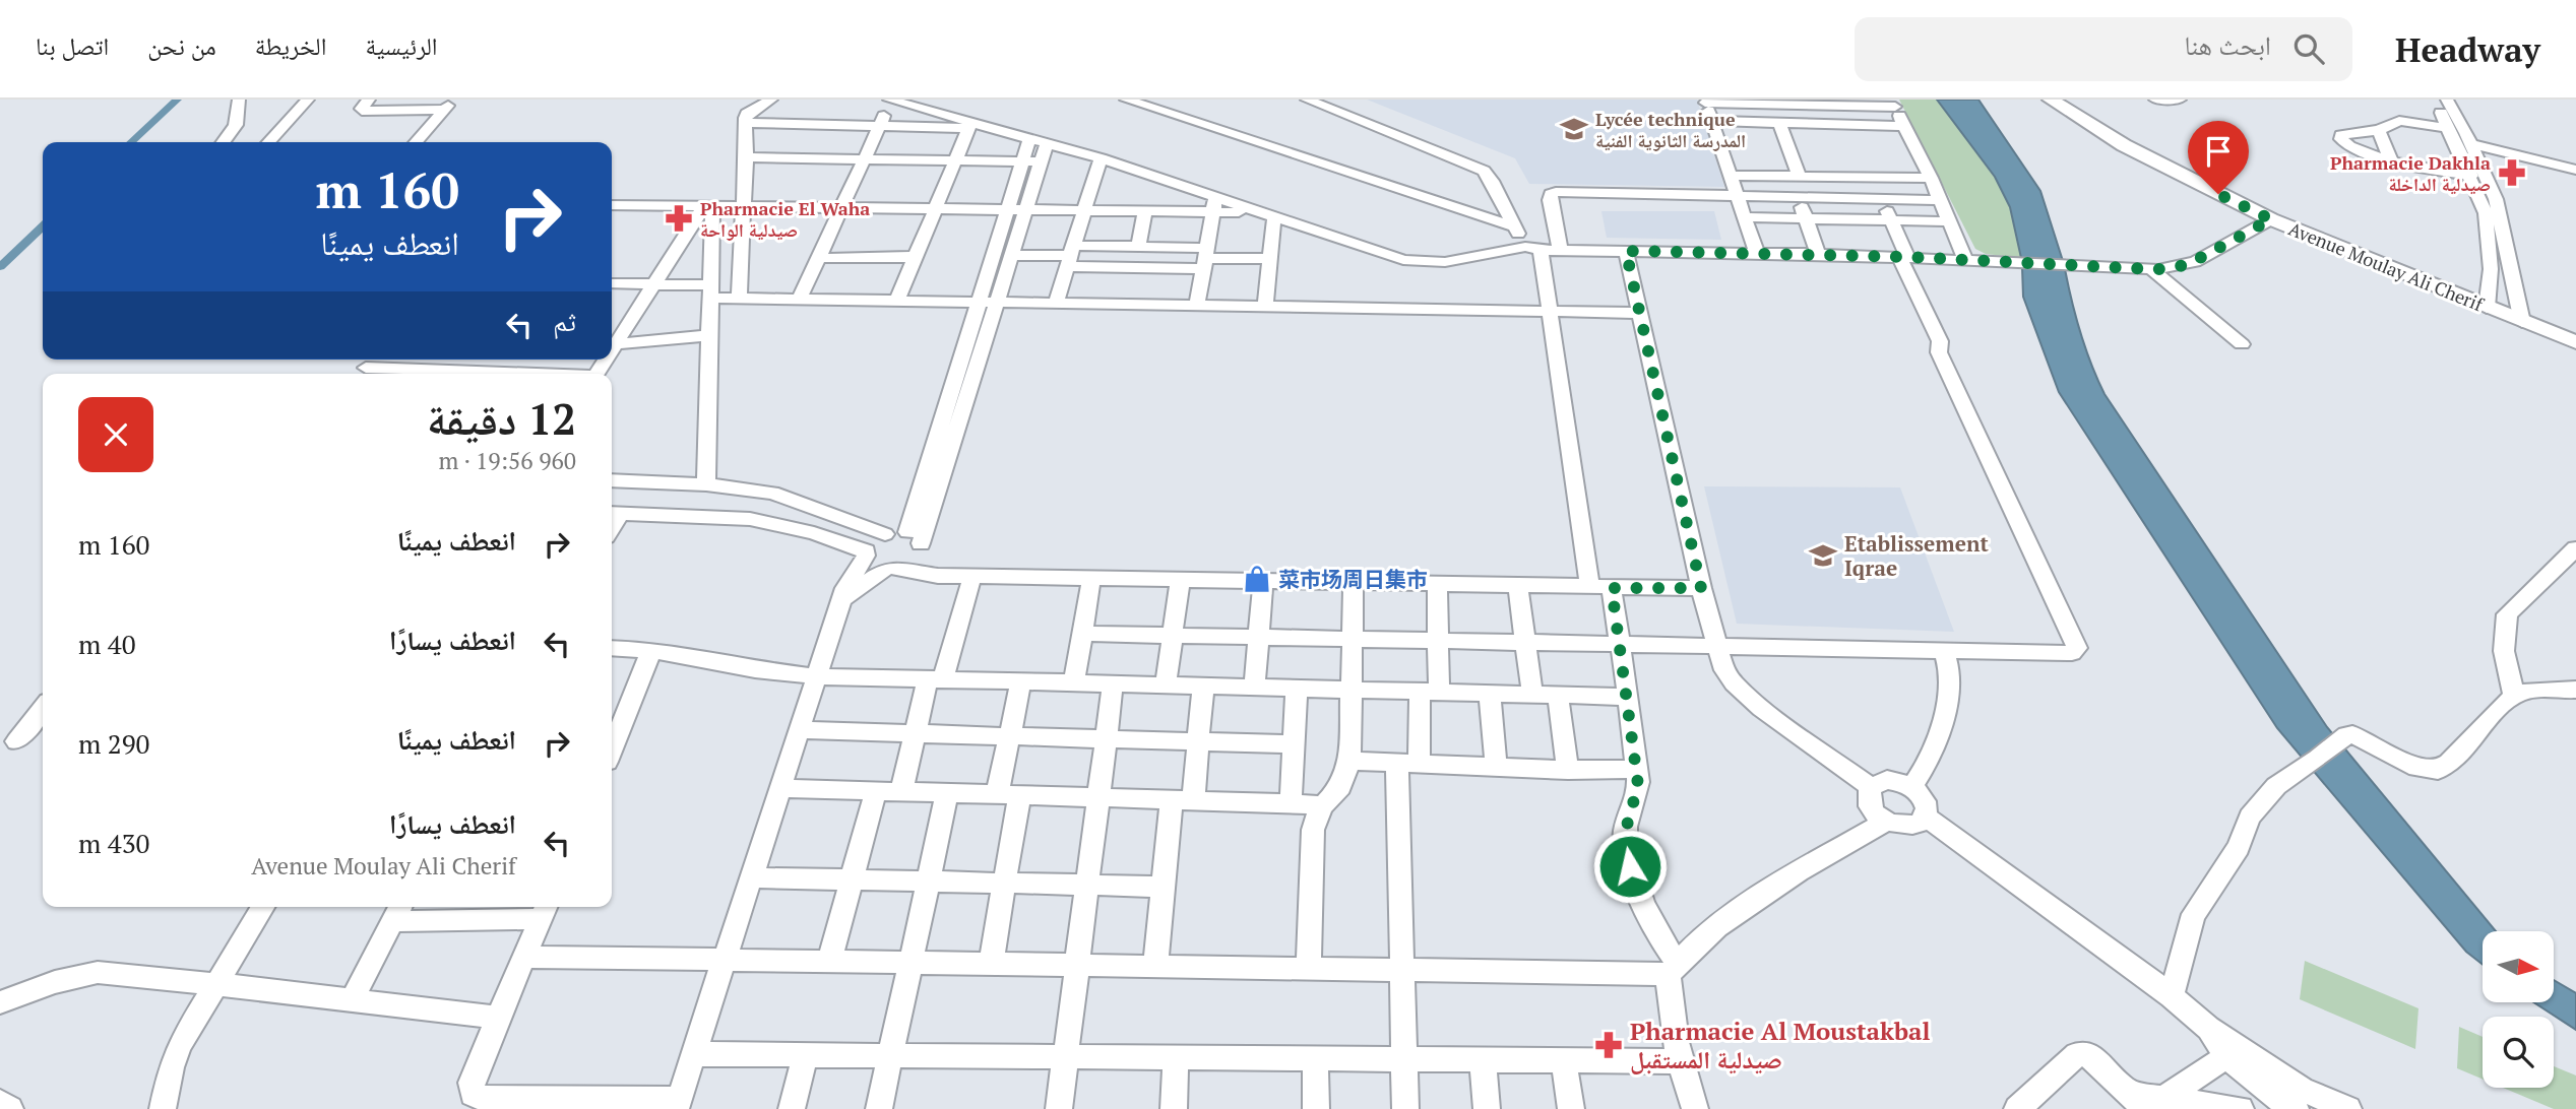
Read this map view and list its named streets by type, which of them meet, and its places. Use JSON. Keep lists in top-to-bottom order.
{
  "streets": {
    "main road": ["Avenue Moulay Ali Cherif"]
  },
  "places": {
    "school or university": ["Lycée technique المدرسة الثانوية الفنية", "Etablissement Iqrae"],
    "pharmacy": ["Pharmacie Dakhla صيدلية الداخلة", "Pharmacie El Waha صيدلية الواحة", "Pharmacie Al Moustakbal صيدلية المستقبل"],
    "shop": ["菜市场周日集市"]
  },
  "north": "right",
  "page": {
    "header": "Headway",
    "search": "ابحث هنا",
    "nav": [
      "الرئيسية",
      "الخريطة",
      "من نحن",
      "اتصل بنا"
    ],
    "turn": ["160 m", "انعطف يمينًا"],
    "then": "ثم",
    "heading": ["12 دقيقة", "960 m · 19:56"],
    "list": [
      {
        "name": "انعطف يمينًا",
        "value": "160 m"
      },
      {
        "name": "انعطف يسارًا",
        "value": "40 m"
      },
      {
        "name": "انعطف يمينًا",
        "value": "290 m"
      },
      {
        "name": "انعطف يسارًا",
        "note": "Avenue Moulay Ali Cherif",
        "value": "430 m"
      }
    ]
  }
}
